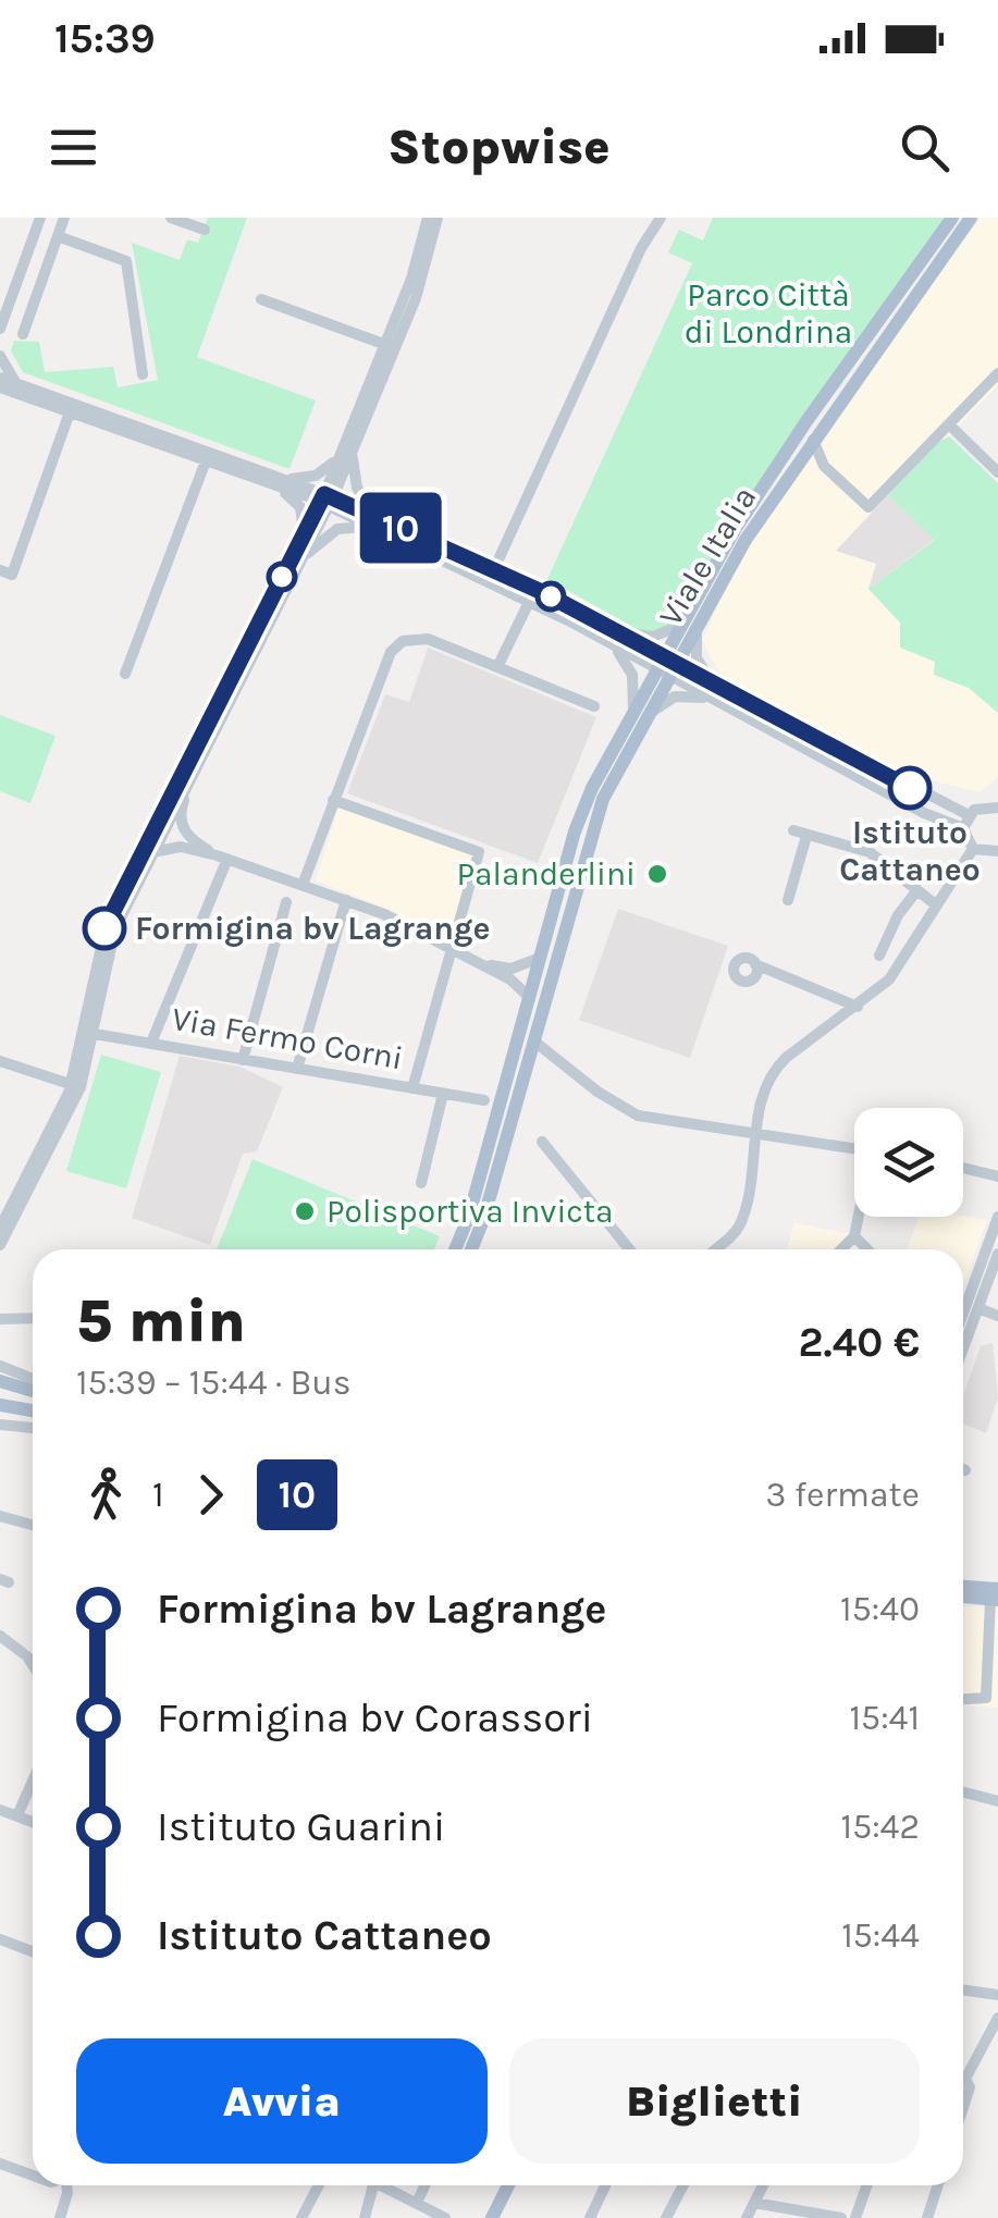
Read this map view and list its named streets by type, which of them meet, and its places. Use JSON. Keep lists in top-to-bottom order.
{
  "streets": {
    "main road": ["Viale Italia"],
    "street": ["Via Fermo Corni"]
  },
  "parks": ["Parco Città di Londrina"],
  "places": [
    "Istituto Cattaneo",
    "Palanderlini",
    "Formigina bv Lagrange",
    "Polisportiva Invicta"
  ],
  "lines": ["bus line 10"],
  "page": {
    "status": "15:39",
    "header": "Stopwise",
    "on_map": "10",
    "heading": ["5 min", "15:39 – 15:44 · Bus", "2.40 €"],
    "legs": ["1", "10", "3 fermate"],
    "list": [
      {
        "name": "Formigina bv Lagrange",
        "value": "15:40"
      },
      {
        "name": "Formigina bv Corassori",
        "value": "15:41"
      },
      {
        "name": "Istituto Guarini",
        "value": "15:42"
      },
      {
        "name": "Istituto Cattaneo",
        "value": "15:44"
      }
    ],
    "buttons": ["Avvia", "Biglietti"]
  }
}
